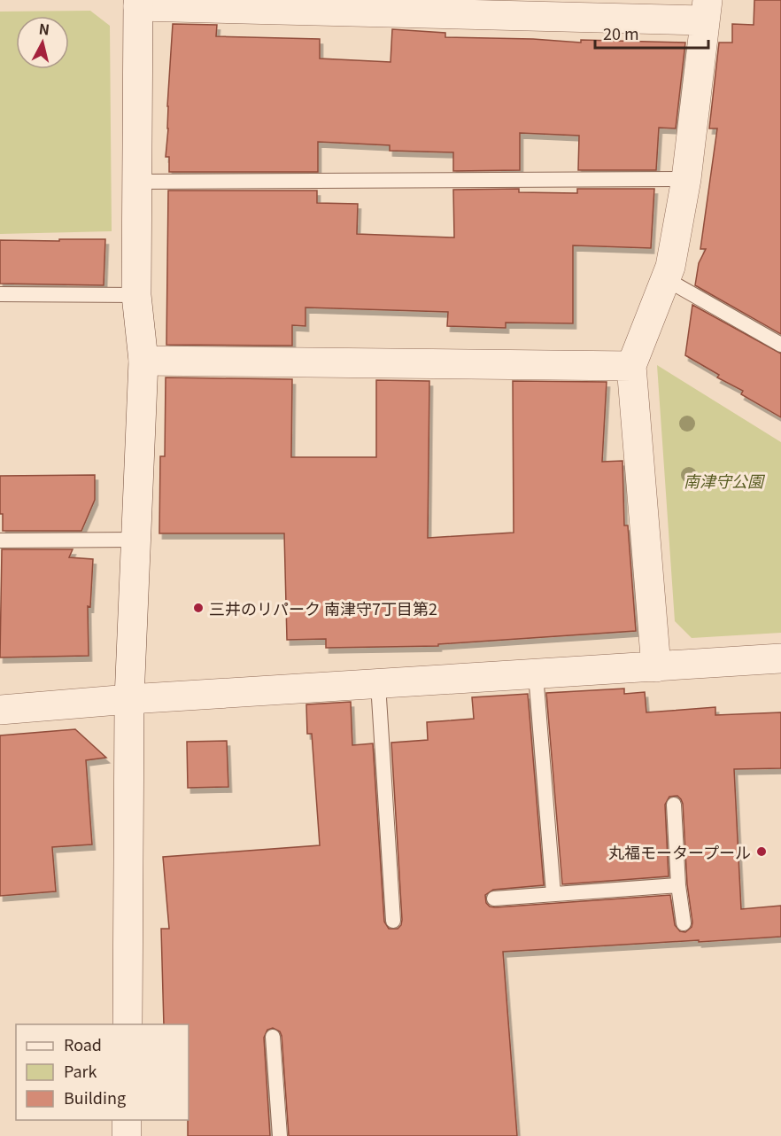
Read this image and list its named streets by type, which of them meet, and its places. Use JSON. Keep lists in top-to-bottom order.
{
  "parks": ["南津守公園"],
  "places": ["三井のリパーク 南津守7丁目第2", "丸福モータープール"],
  "legend": ["Road", "Park", "Building"],
  "scale_bar": "20 m",
  "north": "top"
}
